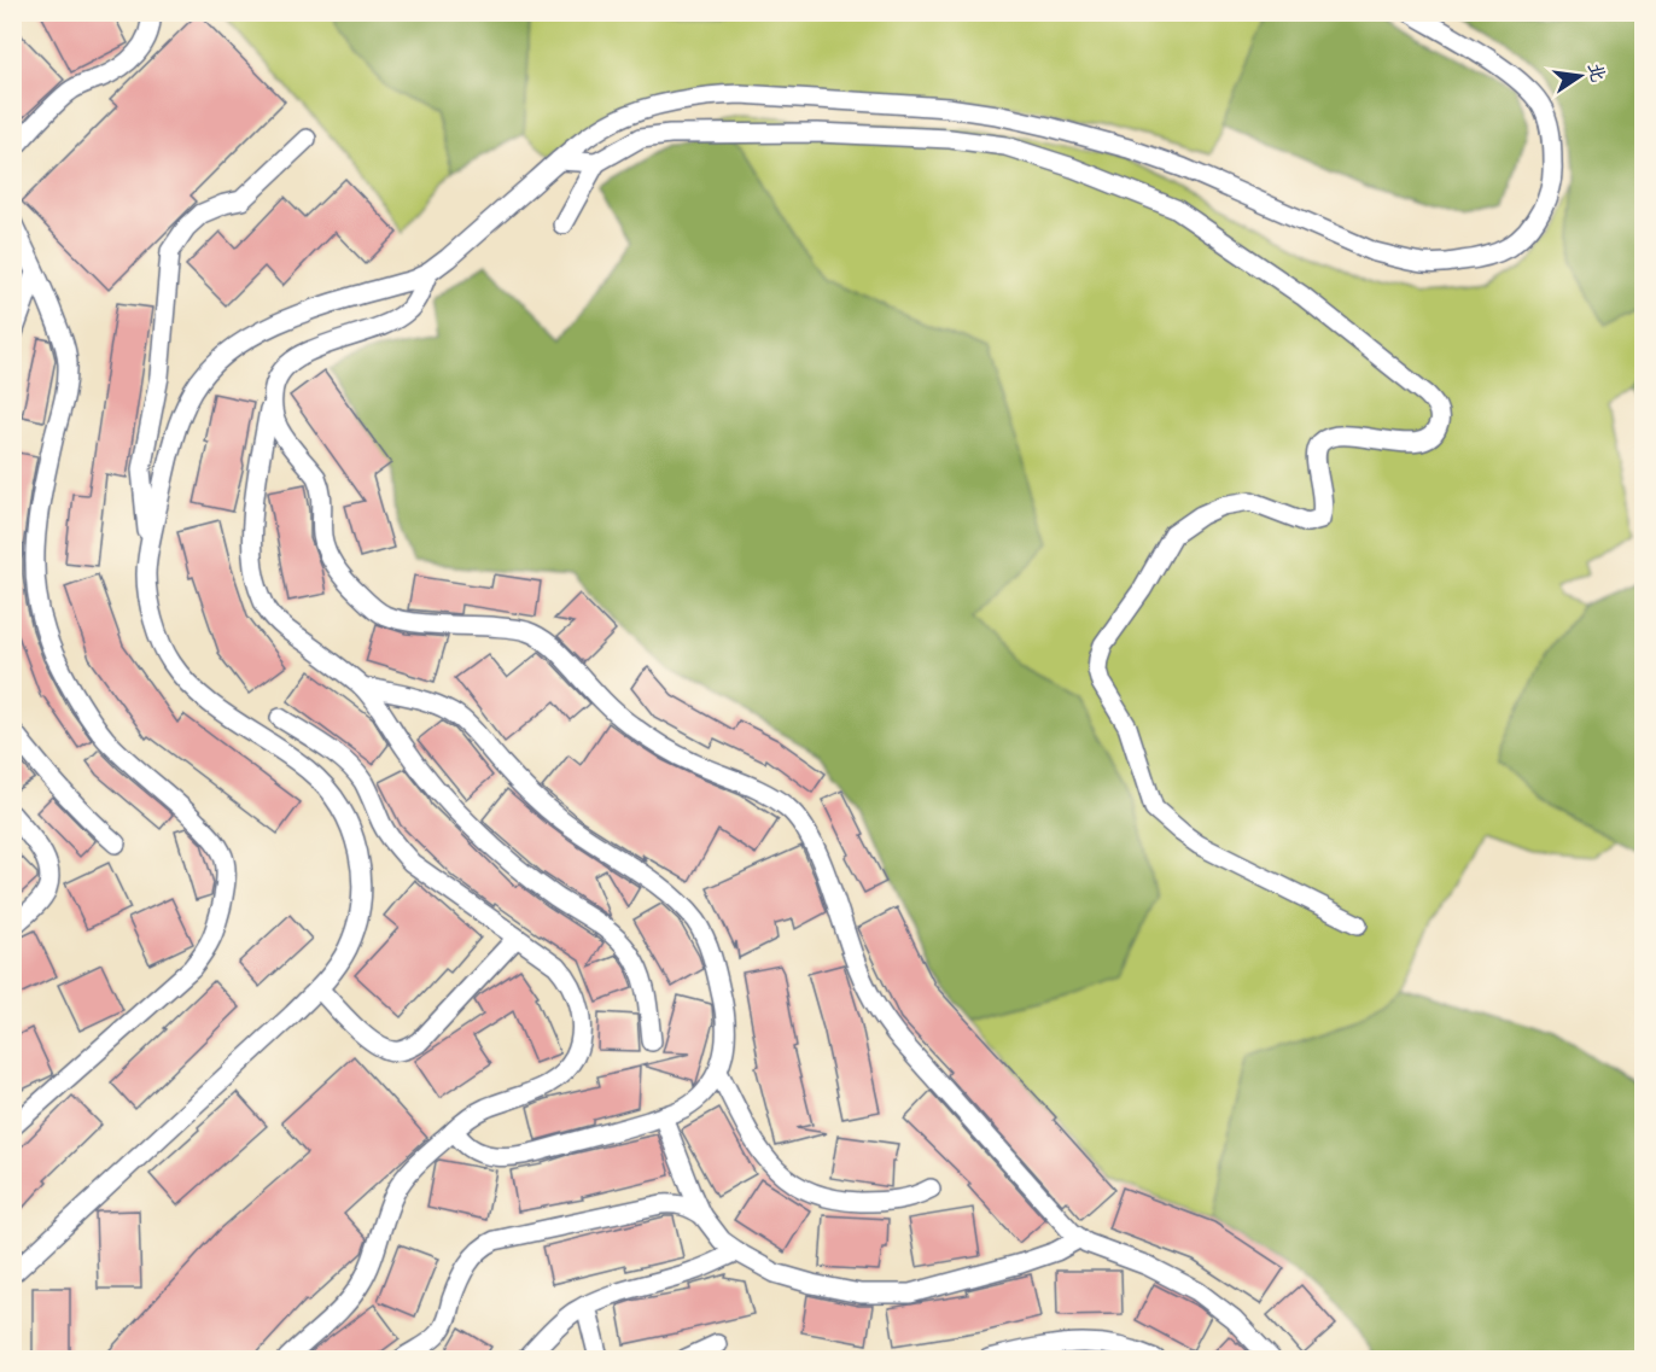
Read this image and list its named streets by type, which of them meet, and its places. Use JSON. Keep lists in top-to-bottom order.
{
  "north": "right"
}
